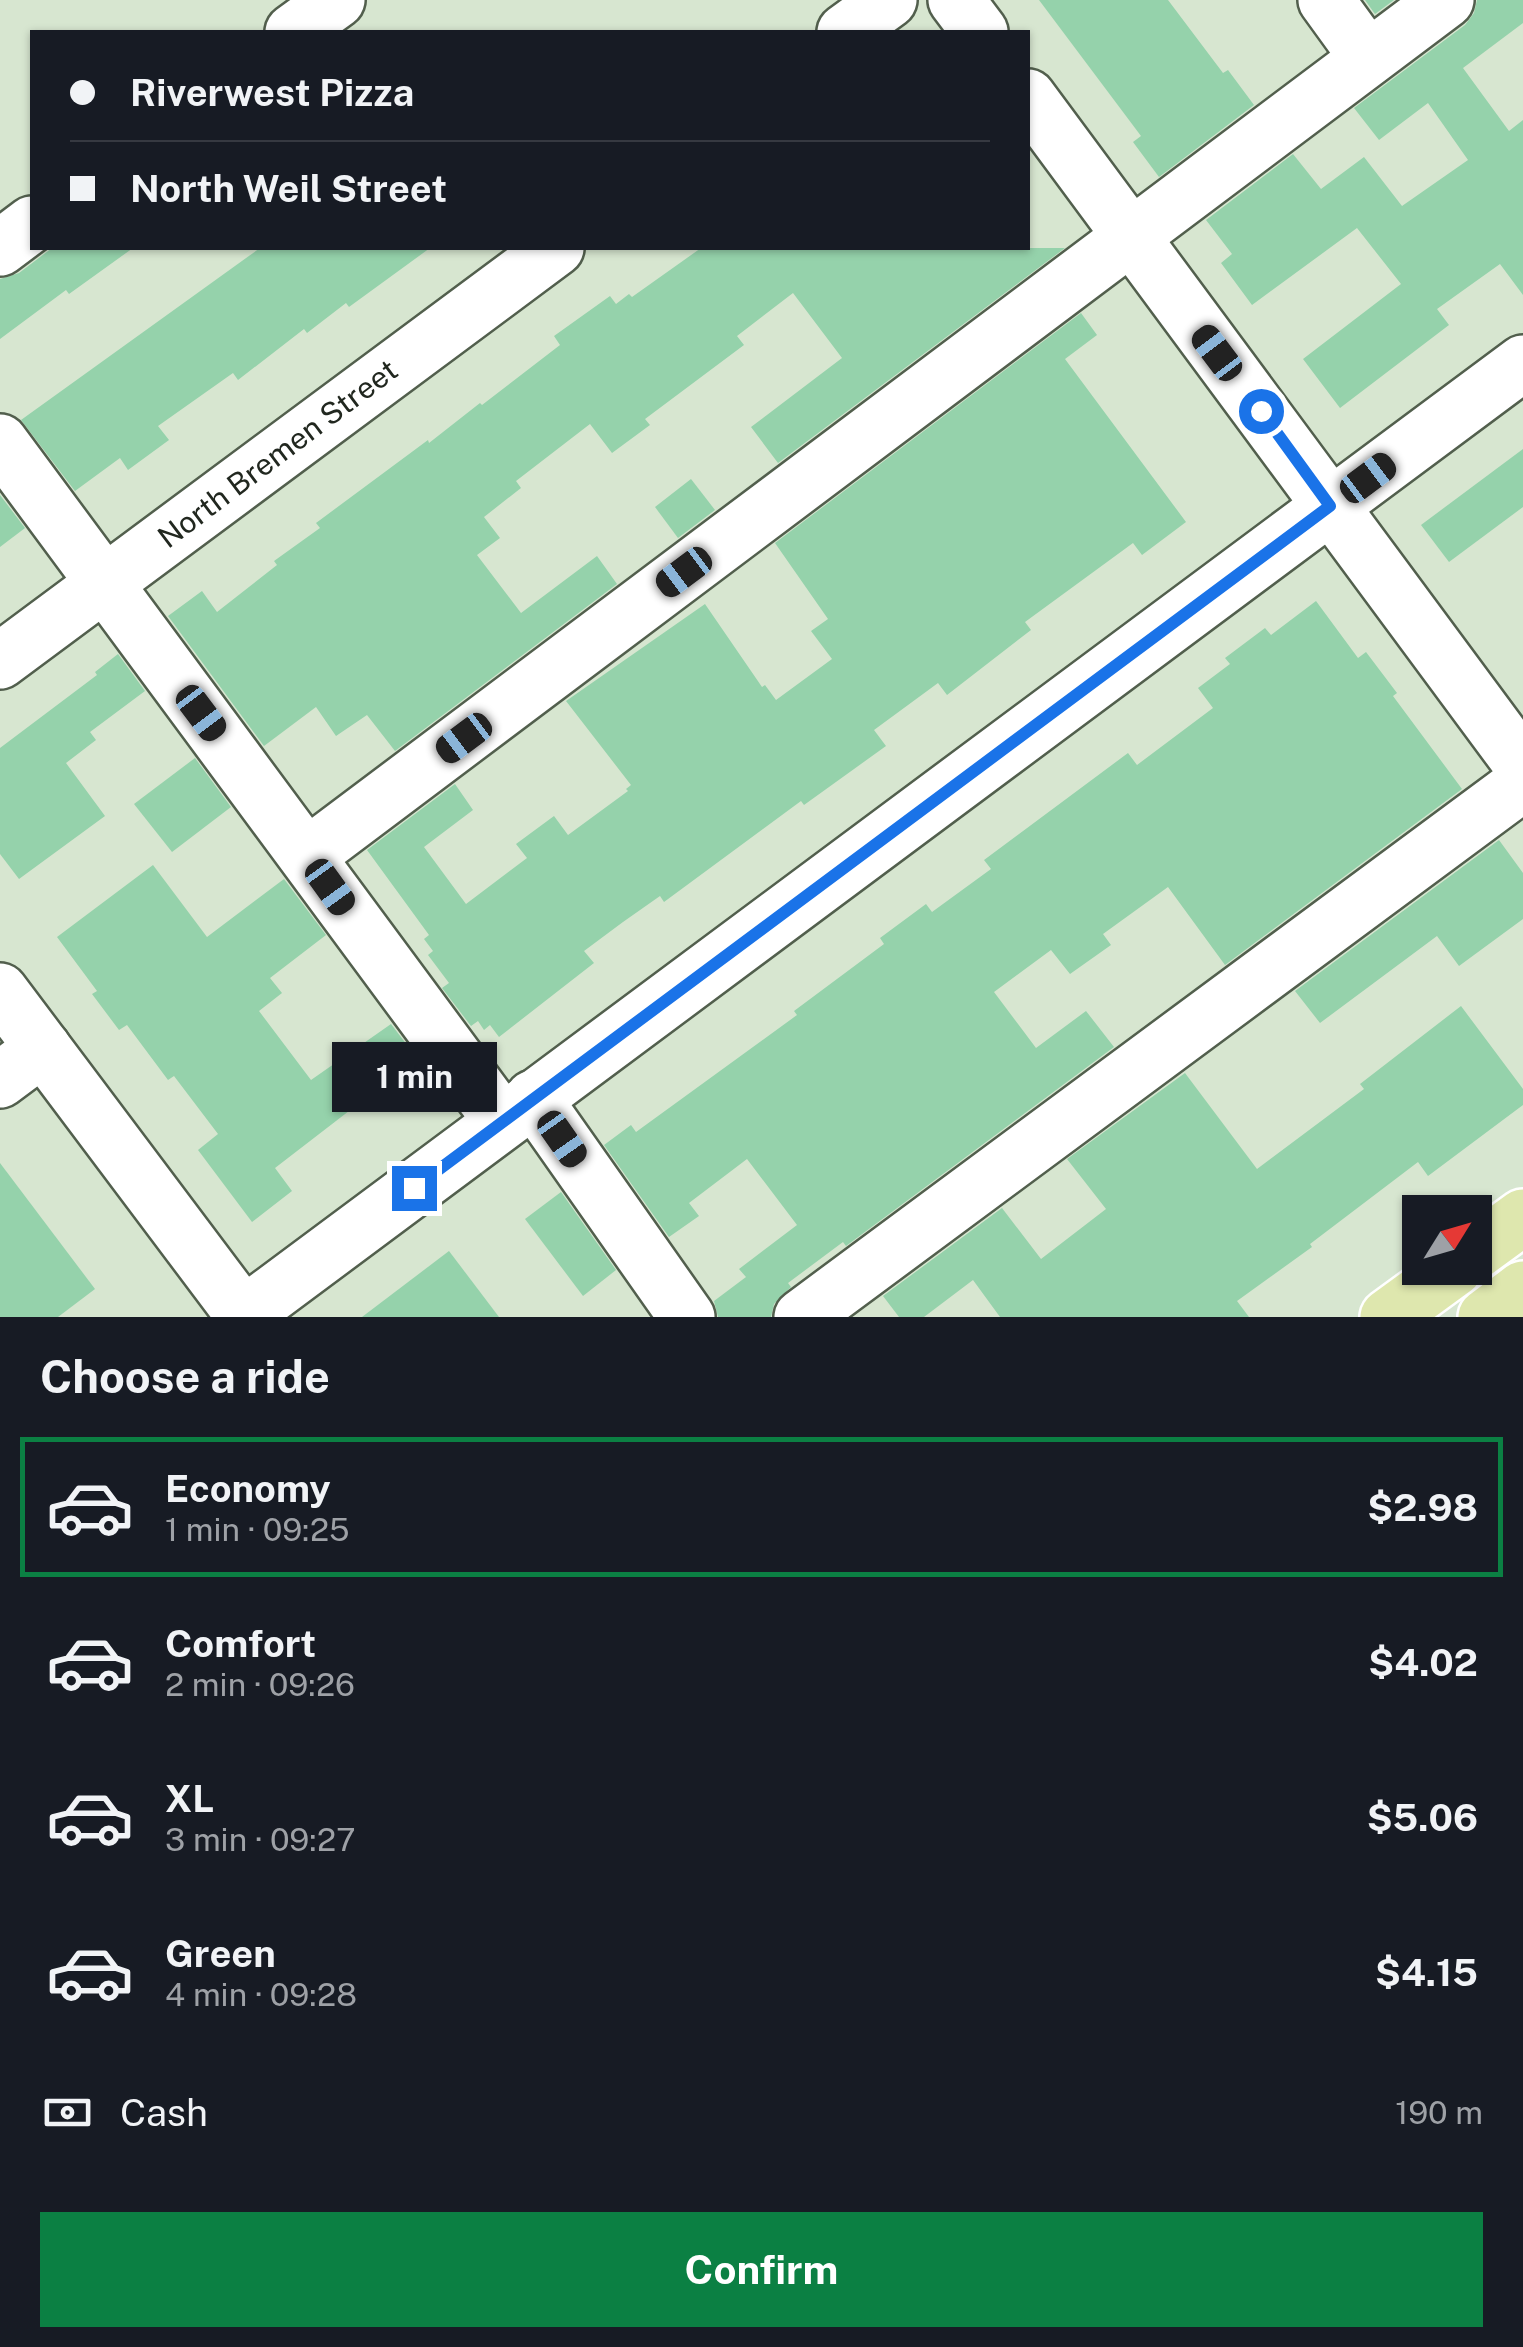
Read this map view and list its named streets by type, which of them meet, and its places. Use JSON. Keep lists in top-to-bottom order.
{
  "streets": {
    "street": ["North Bremen Street"]
  },
  "north": "top right",
  "page": {
    "banner": ["Riverwest Pizza", "North Weil Street"],
    "bubble": "1 min",
    "heading": "Choose a ride",
    "list": [
      {
        "name": "Economy",
        "note": "1 min · 09:25",
        "value": "$2.98"
      },
      {
        "name": "Comfort",
        "note": "2 min · 09:26",
        "value": "$4.02"
      },
      {
        "name": "XL",
        "note": "3 min · 09:27",
        "value": "$5.06"
      },
      {
        "name": "Green",
        "note": "4 min · 09:28",
        "value": "$4.15"
      }
    ],
    "pay": ["Cash", "190 m"],
    "buttons": "Confirm"
  }
}
